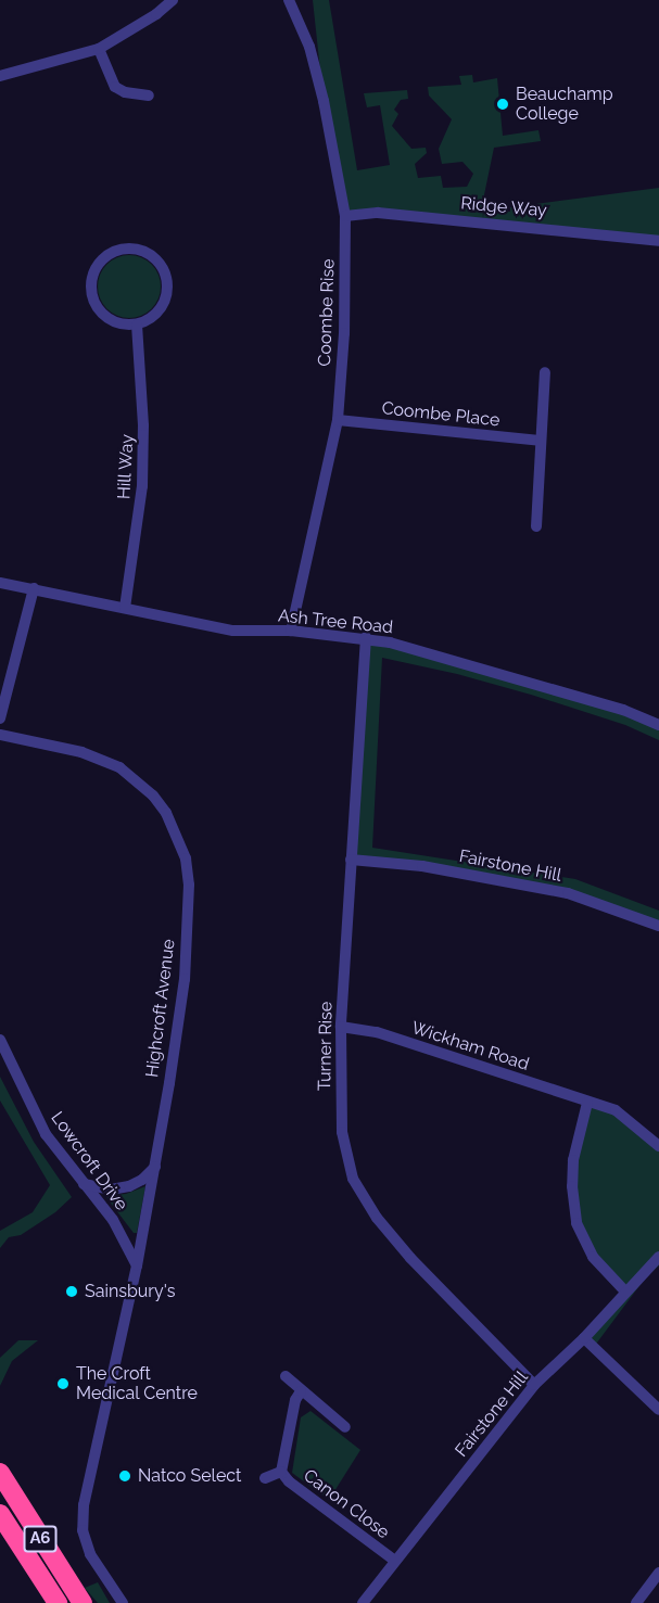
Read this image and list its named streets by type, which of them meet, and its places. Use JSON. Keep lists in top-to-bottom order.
{
  "streets": {
    "highway": ["A6"],
    "street": [
      "Ridge Way",
      "Coombe Rise",
      "Coombe Place",
      "Hill Way",
      "Ash Tree Road",
      "Fairstone Hill",
      "Highcroft Avenue",
      "Turner Rise",
      "Wickham Road",
      "Lowcroft Drive",
      "Canon Close"
    ]
  },
  "crossings": [
    ["Ridge Way", "Coombe Rise"],
    ["Coombe Rise", "Coombe Place"],
    ["Coombe Rise", "Ash Tree Road"],
    ["Hill Way", "Ash Tree Road"],
    ["Ash Tree Road", "Turner Rise"],
    ["Fairstone Hill", "Turner Rise"],
    ["Fairstone Hill", "Canon Close"],
    ["Highcroft Avenue", "Lowcroft Drive"],
    ["Turner Rise", "Wickham Road"]
  ],
  "places": [
    "Beauchamp College",
    "Sainsbury's",
    "The Croft Medical Centre",
    "Natco Select"
  ]
}
